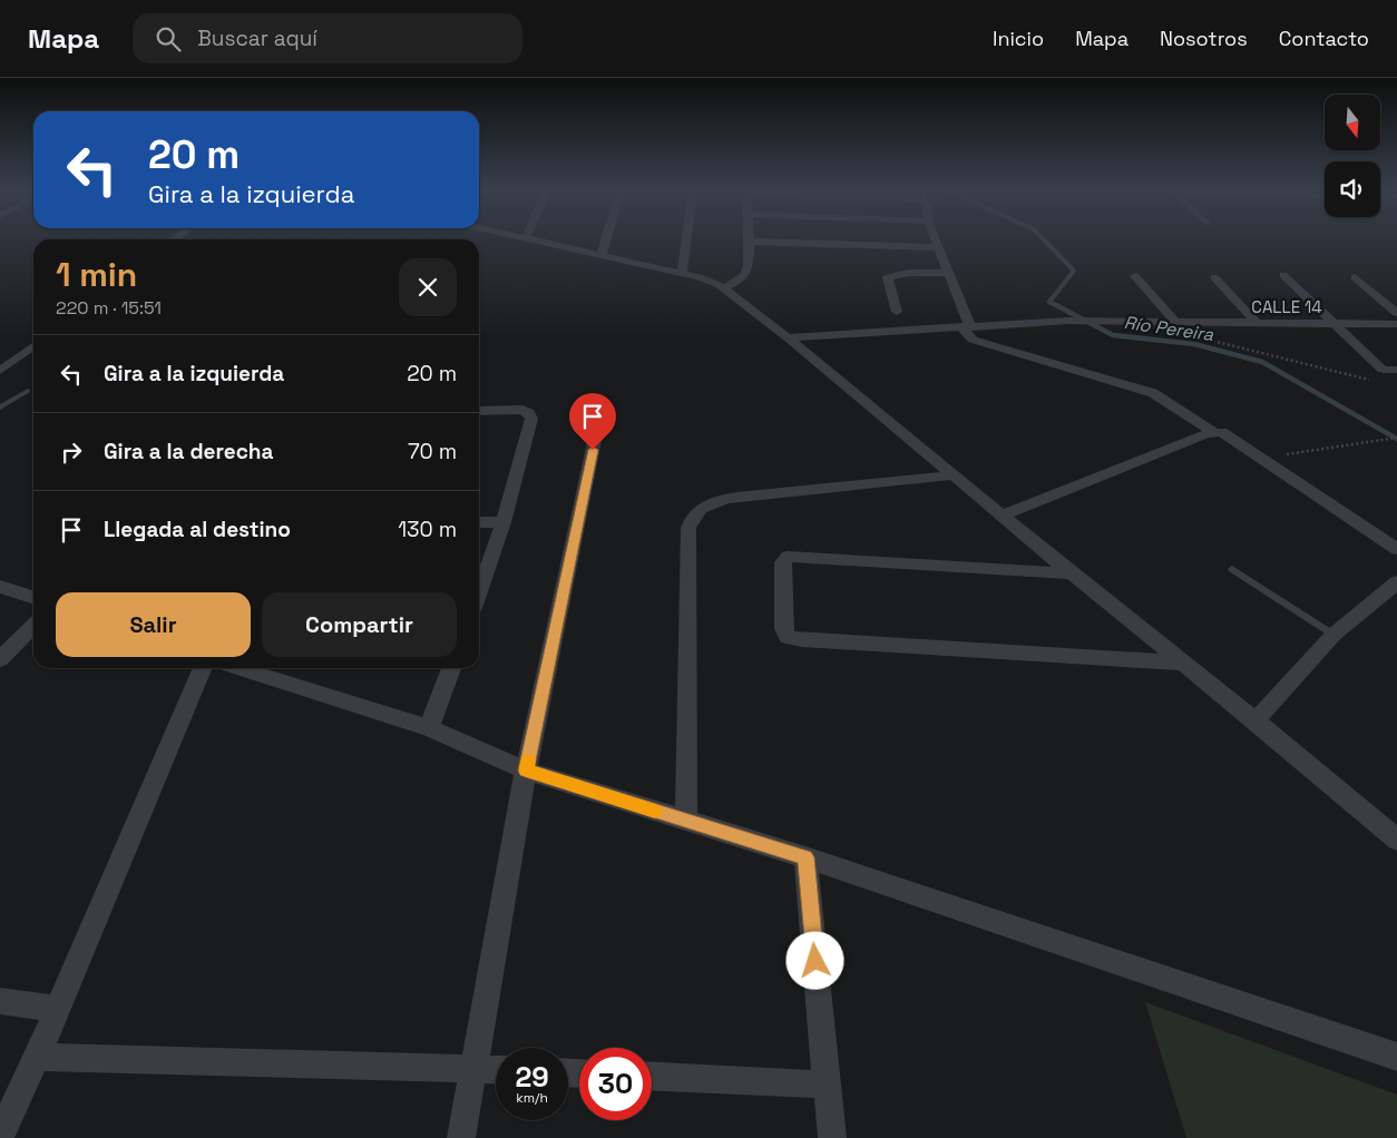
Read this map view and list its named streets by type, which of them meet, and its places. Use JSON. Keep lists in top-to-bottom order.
{
  "streets": {
    "street": ["CALLE 14"]
  },
  "water": ["Río Pereira"],
  "north": "bottom",
  "page": {
    "header": "Mapa",
    "search": "Buscar aquí",
    "nav": [
      "Inicio",
      "Mapa",
      "Nosotros",
      "Contacto"
    ],
    "turn": ["20 m", "Gira a la izquierda"],
    "heading": ["1 min", "220 m · 15:51"],
    "list": [
      {
        "name": "Gira a la izquierda",
        "value": "20 m"
      },
      {
        "name": "Gira a la derecha",
        "value": "70 m"
      },
      {
        "name": "Llegada al destino",
        "value": "130 m"
      }
    ],
    "buttons": ["Salir", "Compartir"],
    "speed": "29 km/h",
    "limit": "30"
  }
}
